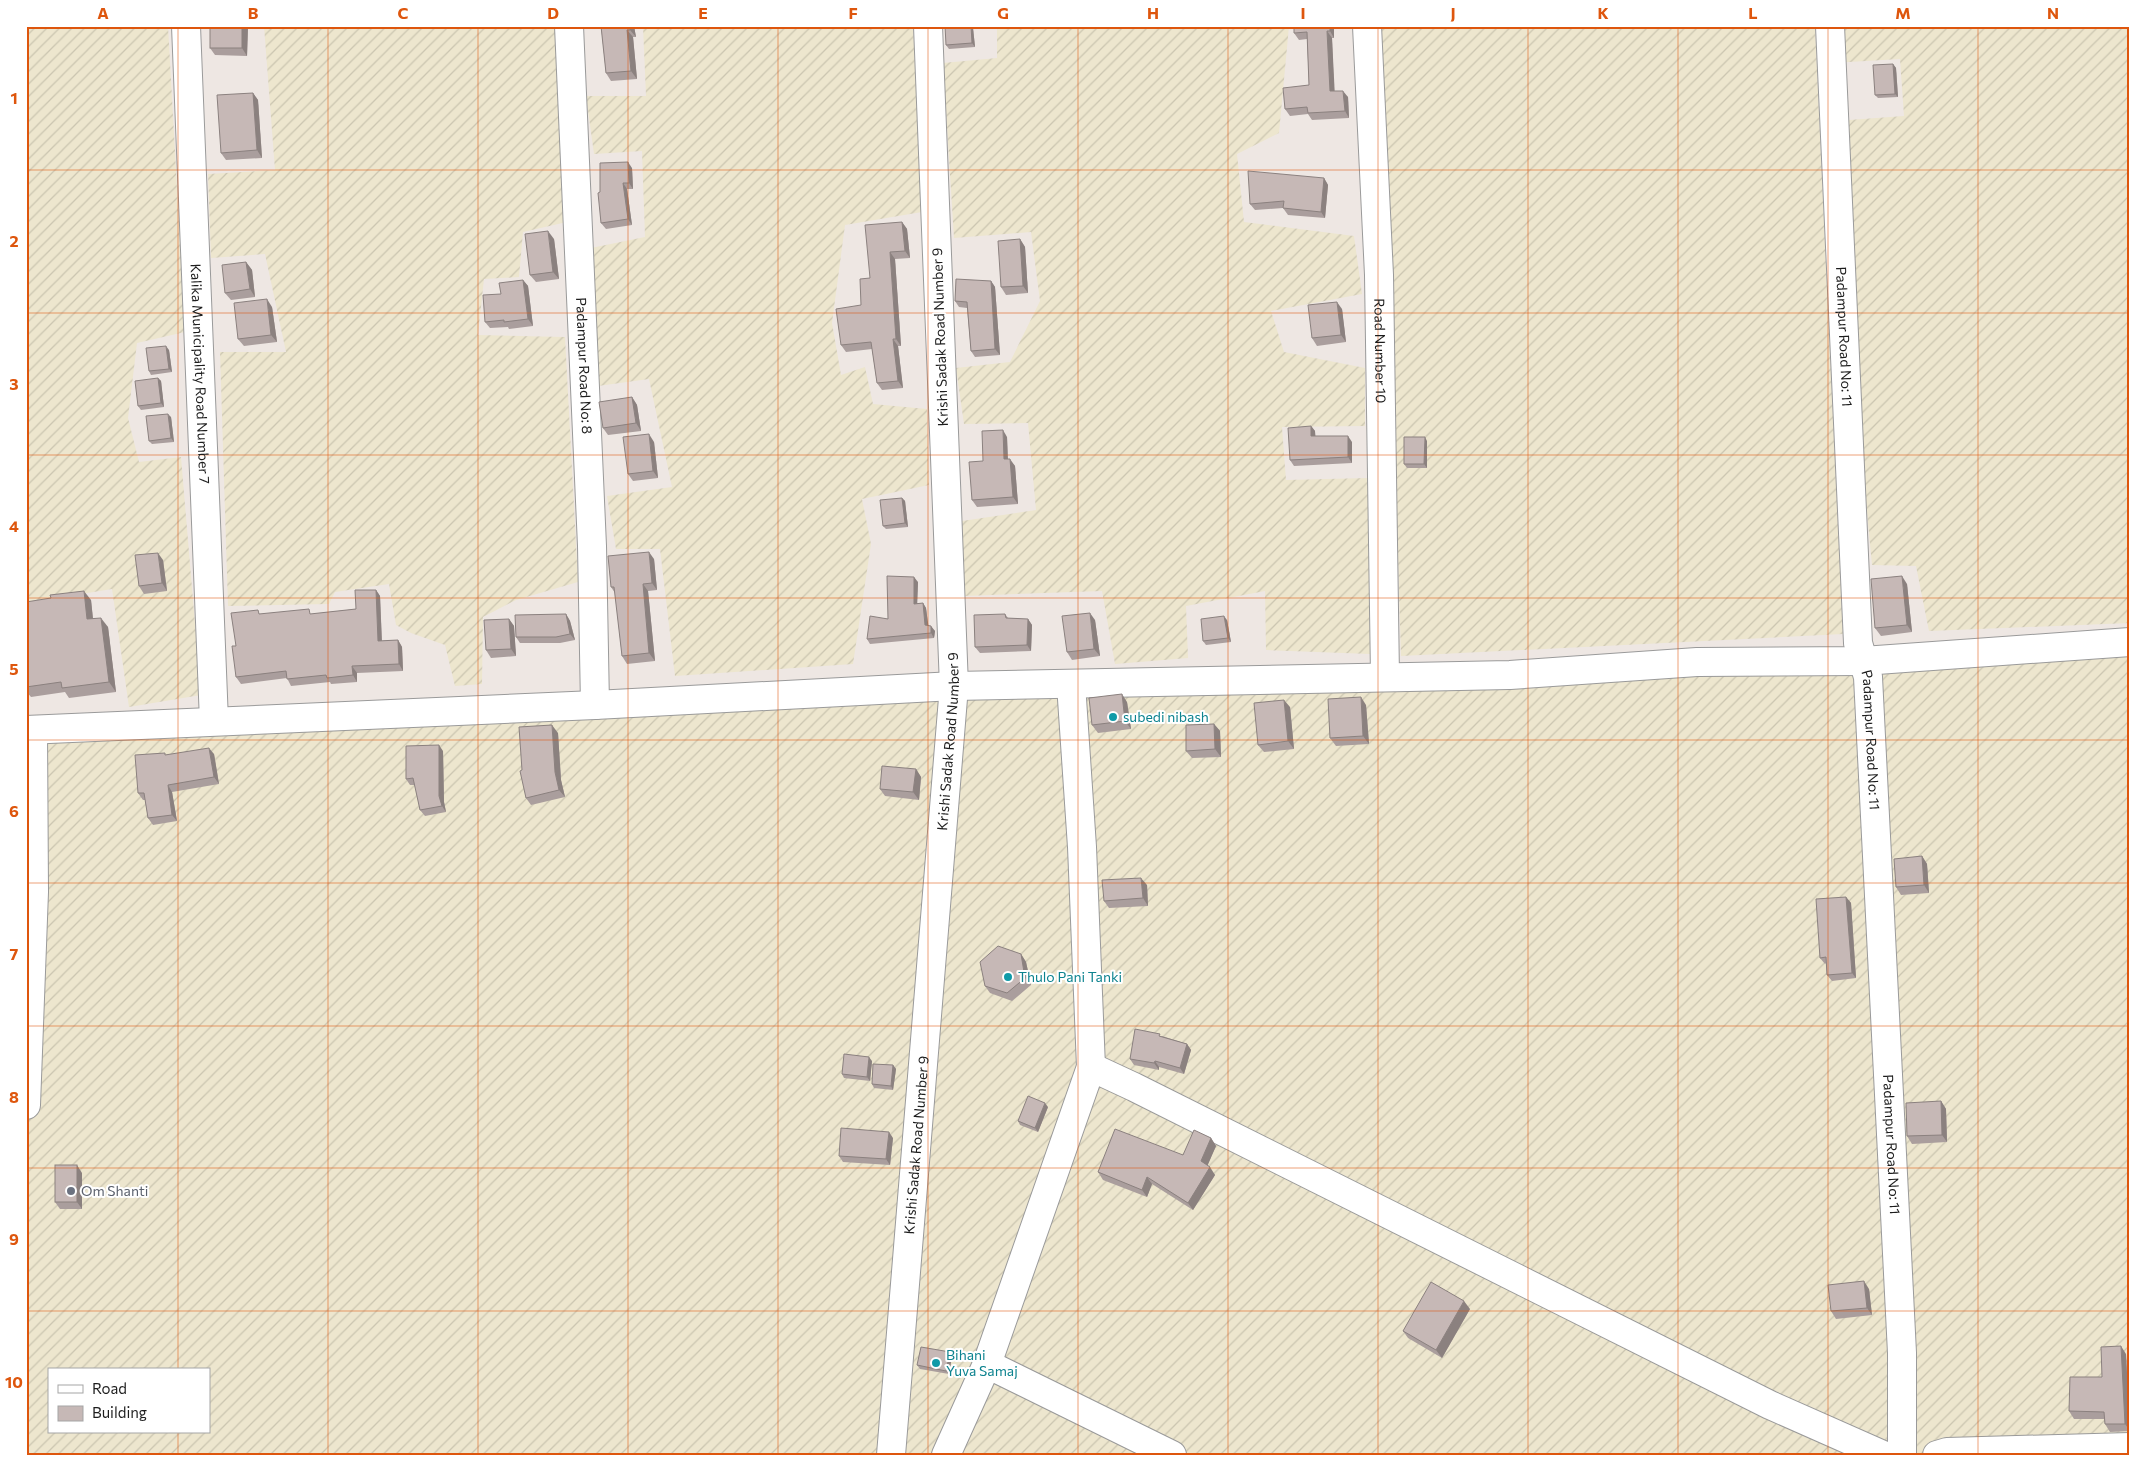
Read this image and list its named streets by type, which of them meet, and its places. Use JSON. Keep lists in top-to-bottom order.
{
  "streets": {
    "street": [
      "Krishi Sadak Road Number 9",
      "Padampur Road No: 11",
      "Road Number 10",
      "Padampur Road No: 8",
      "Kalika Municipality Road Number 7"
    ]
  },
  "places": [
    "subedi nibash",
    "Thulo Pani Tanki",
    "Om Shanti",
    "Bihani Yuva Samaj"
  ],
  "legend": ["Road", "Building"],
  "grid": {
    "columns": [
      "A",
      "B",
      "C",
      "D",
      "E",
      "F",
      "G",
      "H",
      "I",
      "J",
      "K",
      "L",
      "M",
      "N"
    ],
    "rows": [
      "1",
      "2",
      "3",
      "4",
      "5",
      "6",
      "7",
      "8",
      "9",
      "10"
    ]
  }
}
